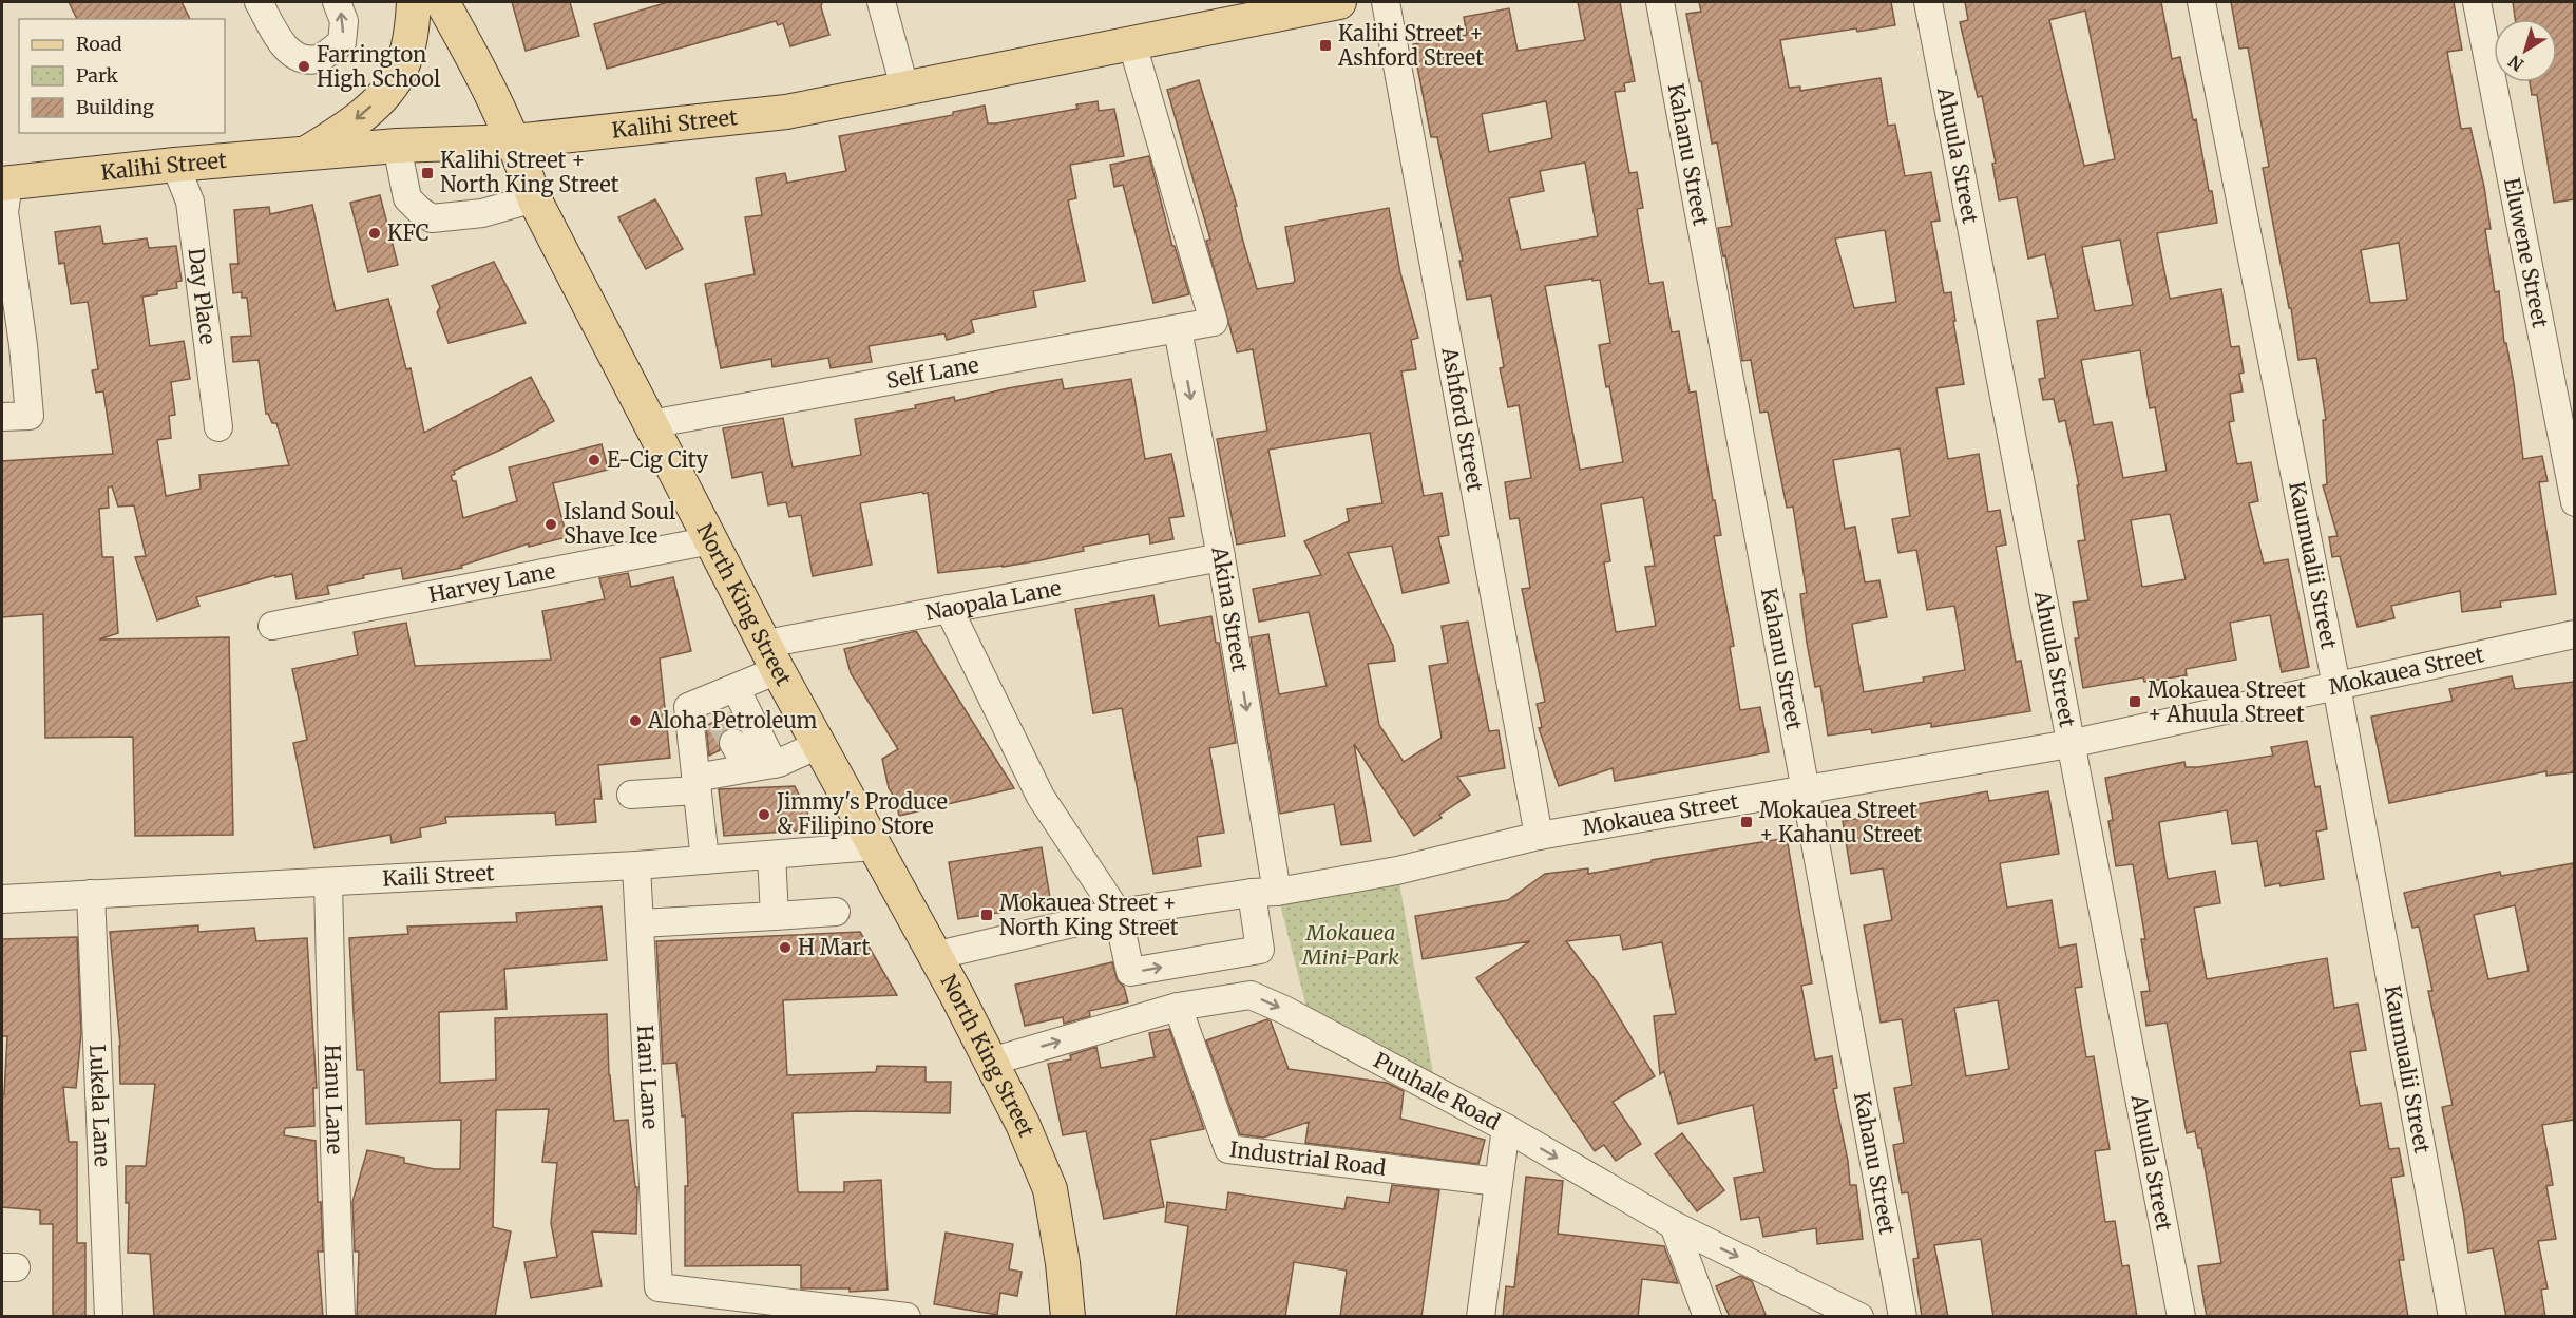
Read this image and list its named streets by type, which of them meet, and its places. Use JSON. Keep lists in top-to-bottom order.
{
  "streets": {
    "main road": ["Kalihi Street", "North King Street"],
    "street": [
      "Kahanu Street",
      "Ahuula Street",
      "Eluwene Street",
      "Day Place",
      "Self Lane",
      "Ashford Street",
      "Kaumualii Street",
      "Harvey Lane",
      "Naopala Lane",
      "Akina Street",
      "Mokauea Street",
      "Kaili Street",
      "Hani Lane",
      "Puuhale Road",
      "Hanu Lane",
      "Lukela Lane",
      "Industrial Road"
    ]
  },
  "crossings": [
    ["Kalihi Street", "Day Place"],
    ["Kalihi Street", "Self Lane"],
    ["Kalihi Street", "North King Street"],
    ["Kahanu Street", "Mokauea Street"],
    ["Ahuula Street", "Mokauea Street"],
    ["Self Lane", "North King Street"],
    ["Self Lane", "Akina Street"],
    ["Ashford Street", "Mokauea Street"],
    ["Kaumualii Street", "Mokauea Street"],
    ["Harvey Lane", "North King Street"],
    ["Naopala Lane", "North King Street"],
    ["Naopala Lane", "Akina Street"],
    ["North King Street", "Mokauea Street"],
    ["North King Street", "Kaili Street"],
    ["North King Street", "Puuhale Road"],
    ["Akina Street", "Mokauea Street"],
    ["Kaili Street", "Hani Lane"],
    ["Kaili Street", "Hanu Lane"],
    ["Kaili Street", "Lukela Lane"],
    ["Puuhale Road", "Industrial Road"]
  ],
  "one_way": ["Puuhale Road"],
  "parks": ["Mokauea Mini-Park"],
  "places": {
    "transit": [
      "Kalihi Street + Ashford Street",
      "Kalihi Street + North King Street",
      "Mokauea Street + Ahuula Street",
      "Mokauea Street + Kahanu Street",
      "Mokauea Street + North King Street"
    ],
    "other": [
      "Farrington High School",
      "KFC",
      "E-Cig City",
      "Island Soul Shave Ice",
      "Aloha Petroleum",
      "Jimmy's Produce & Filipino Store",
      "H Mart"
    ]
  },
  "legend": ["Road", "Park", "Building"],
  "north": "bottom left"
}
